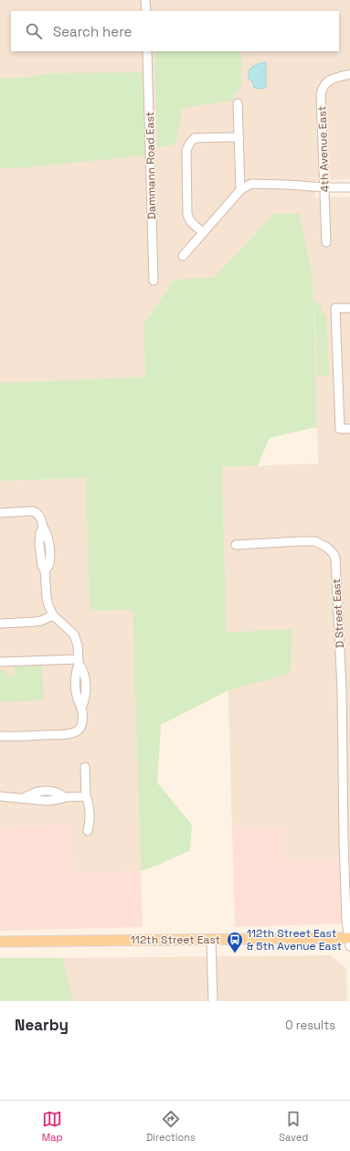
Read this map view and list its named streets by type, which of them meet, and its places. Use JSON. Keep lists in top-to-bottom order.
{
  "streets": {
    "main road": ["112th Street East"],
    "street": ["4th Avenue East", "Dammann Road East", "D Street East"]
  },
  "crossings": [
    ["D Street East", "112th Street East"]
  ],
  "places": {
    "bus stop": ["112th Street East & 5th Avenue East"]
  },
  "page": {
    "search": "Search here",
    "heading": ["Nearby", "0 results"],
    "nav": ["Map", "Directions", "Saved"]
  }
}
